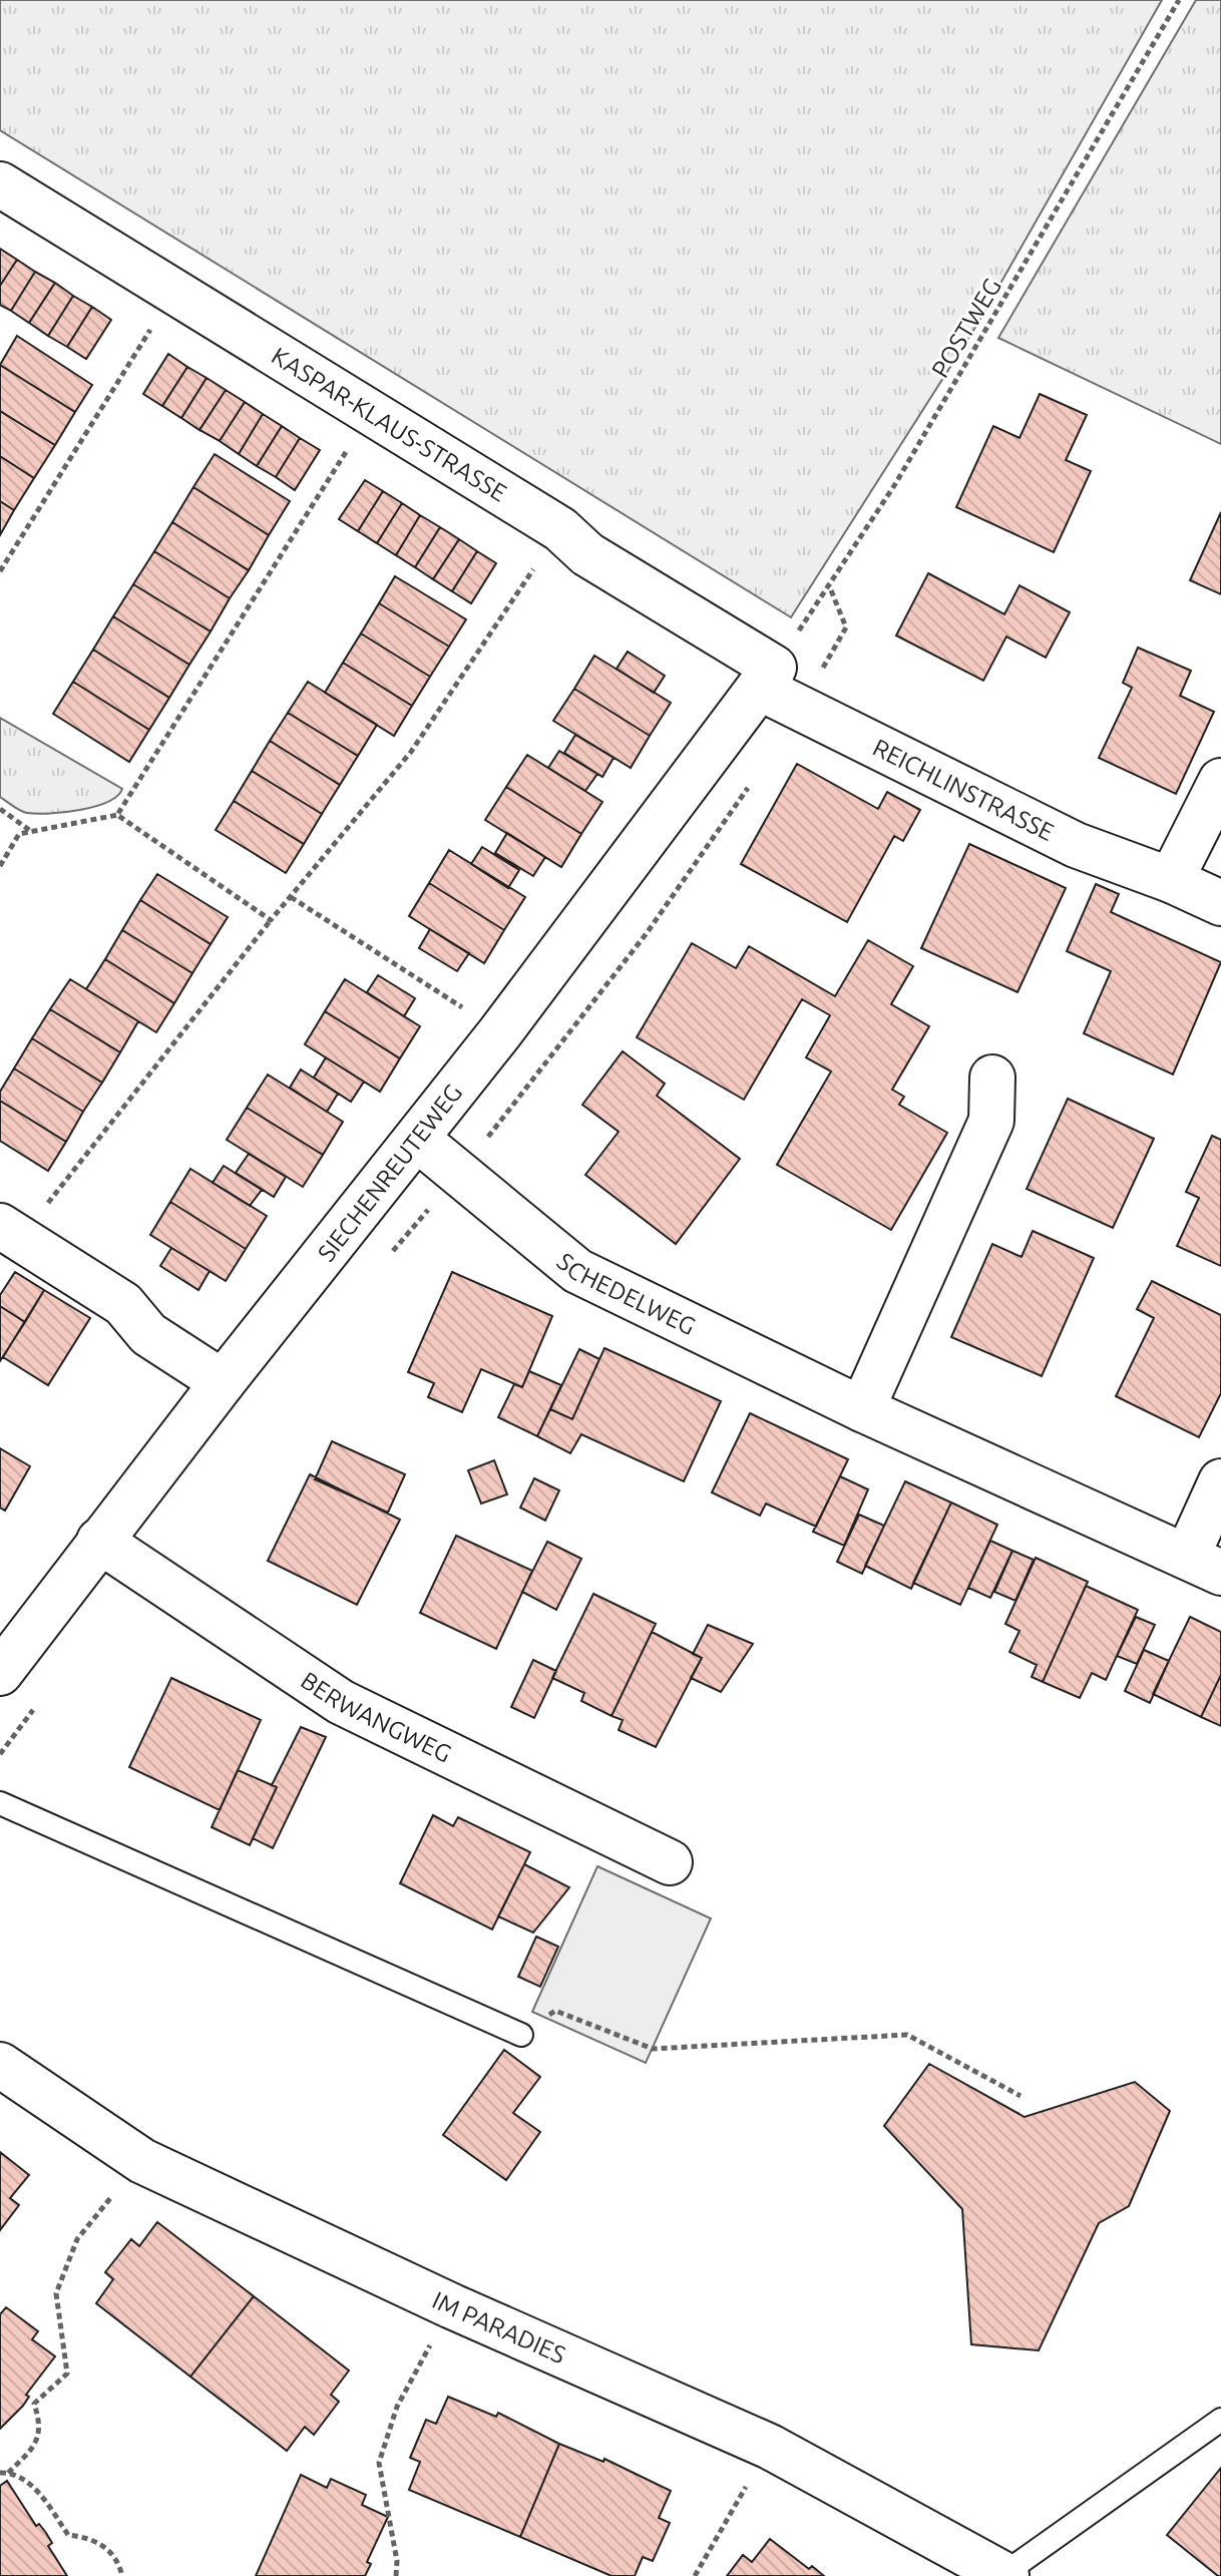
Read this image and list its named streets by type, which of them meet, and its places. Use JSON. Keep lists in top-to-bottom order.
{
  "streets": {
    "street": [
      "KASPAR-KLAUS-STRASSE",
      "REICHLINSTRASSE",
      "SIECHENREUTEWEG",
      "SCHEDELWEG",
      "BERWANGWEG",
      "IM PARADIES"
    ],
    "path": ["POSTWEG"]
  },
  "crossings": [
    ["POSTWEG", "KASPAR-KLAUS-STRASSE"],
    ["POSTWEG", "REICHLINSTRASSE"],
    ["POSTWEG", "SIECHENREUTEWEG"],
    ["KASPAR-KLAUS-STRASSE", "REICHLINSTRASSE"],
    ["KASPAR-KLAUS-STRASSE", "SIECHENREUTEWEG"],
    ["REICHLINSTRASSE", "SIECHENREUTEWEG"],
    ["SIECHENREUTEWEG", "SCHEDELWEG"],
    ["SIECHENREUTEWEG", "BERWANGWEG"]
  ]
}
